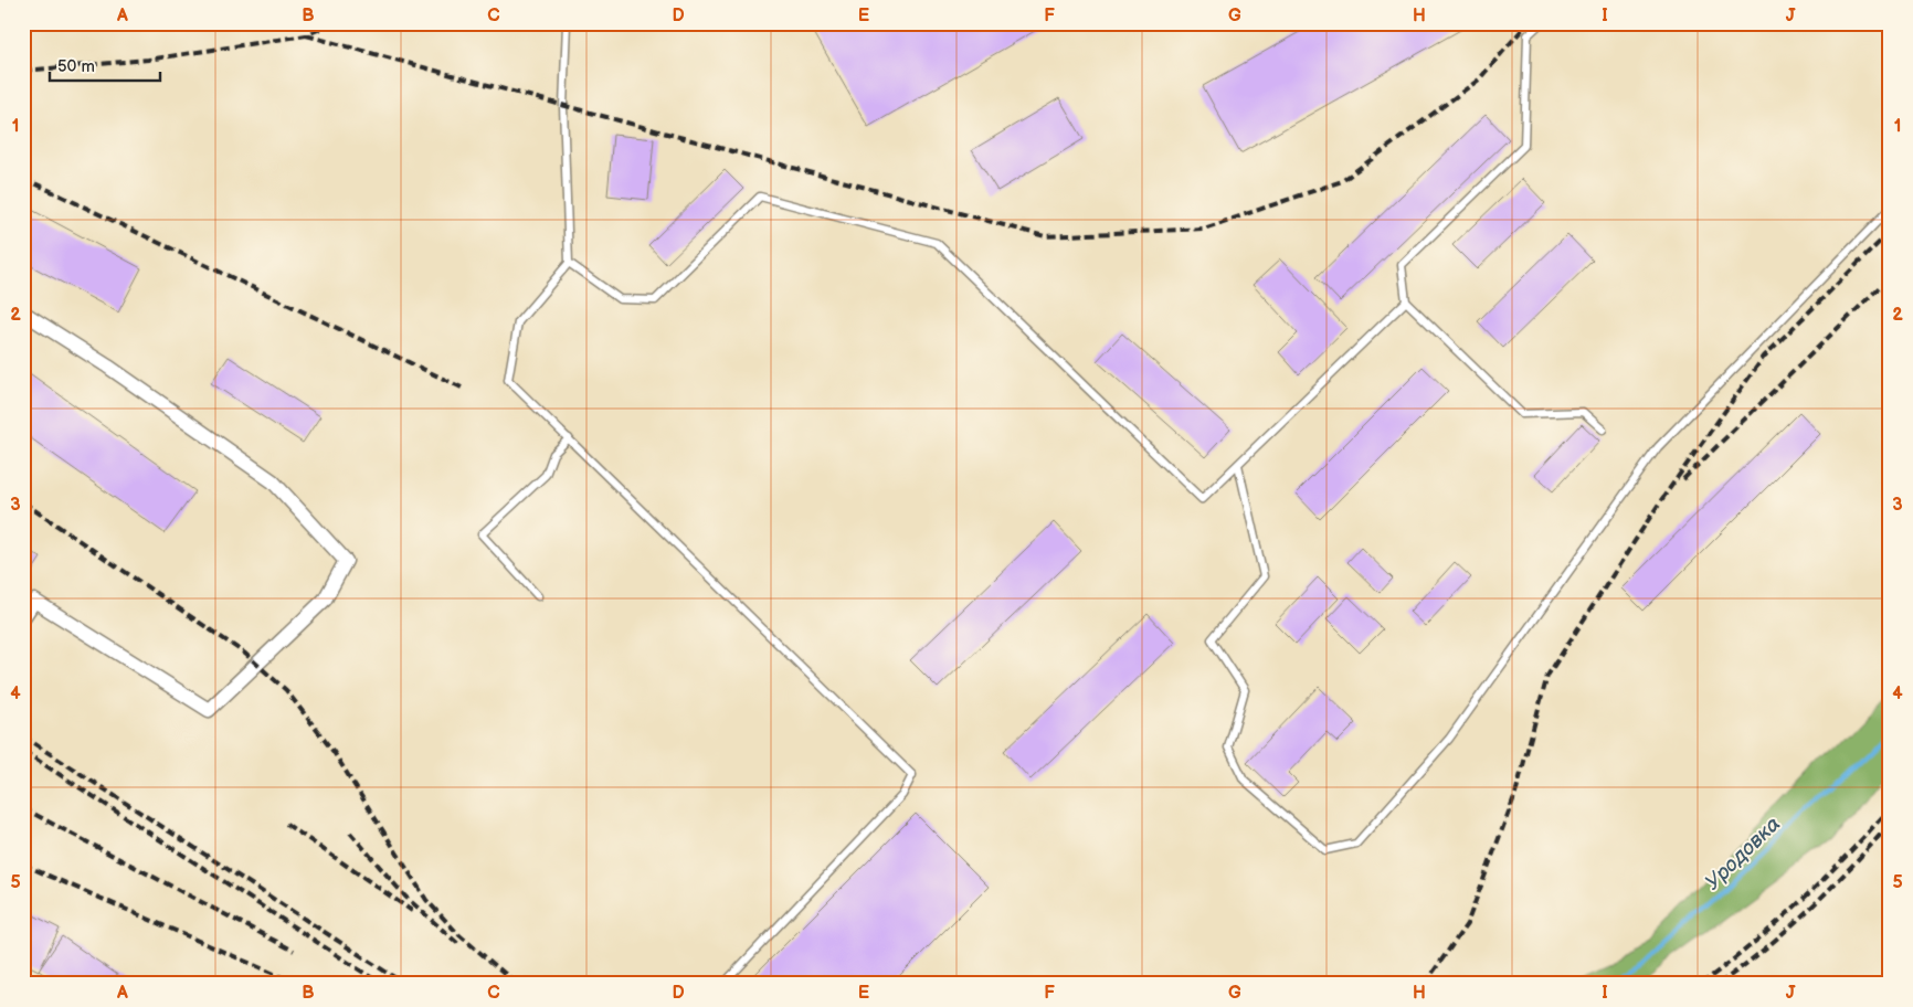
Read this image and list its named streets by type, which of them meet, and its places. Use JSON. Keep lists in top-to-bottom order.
{
  "water": ["Уродовка"],
  "scale_bar": "50 m",
  "grid": {
    "columns": [
      "A",
      "B",
      "C",
      "D",
      "E",
      "F",
      "G",
      "H",
      "I",
      "J"
    ],
    "rows": [
      "1",
      "2",
      "3",
      "4",
      "5"
    ]
  }
}
